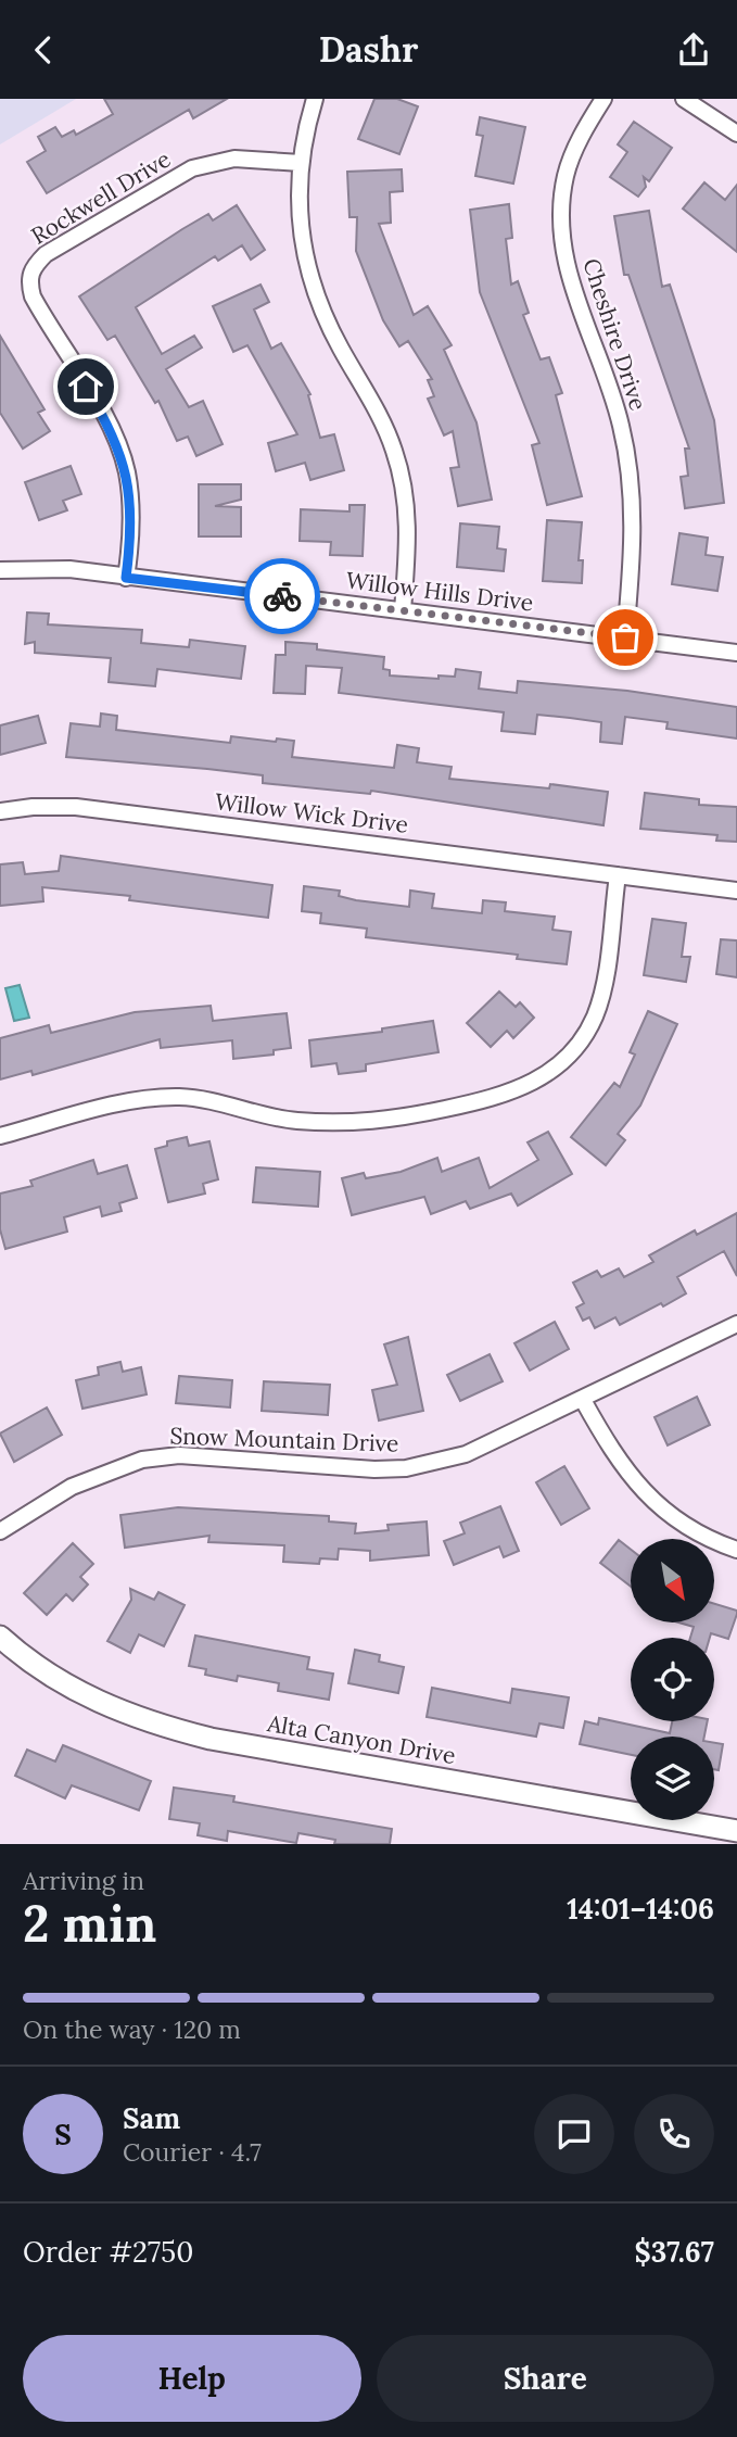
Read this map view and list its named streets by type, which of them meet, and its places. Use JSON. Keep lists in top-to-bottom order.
{
  "streets": {
    "street": [
      "Rockwell Drive",
      "Cheshire Drive",
      "Willow Hills Drive",
      "Willow Wick Drive",
      "Snow Mountain Drive",
      "Alta Canyon Drive"
    ]
  },
  "crossings": [
    ["Rockwell Drive", "Willow Hills Drive"],
    ["Cheshire Drive", "Willow Hills Drive"]
  ],
  "north": "bottom right",
  "page": {
    "header": "Dashr",
    "heading": ["2 min", "Arriving in", "14:01–14:06"],
    "panel": [
      "Sam",
      "Courier · 4.7",
      "Order #2750",
      "$37.67"
    ],
    "bar": "On the way · 120 m",
    "round": "S",
    "buttons": ["Help", "Share"]
  }
}
